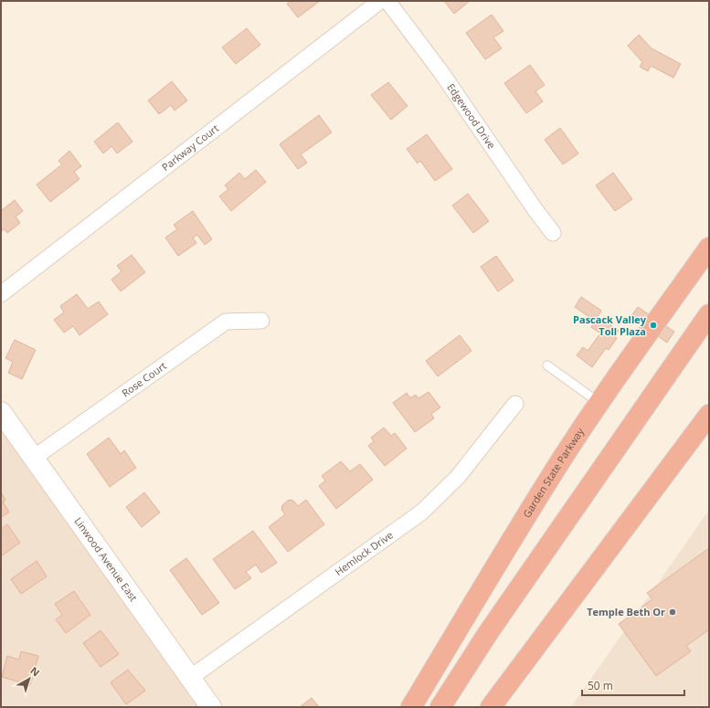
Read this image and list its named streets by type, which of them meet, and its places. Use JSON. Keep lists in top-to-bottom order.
{
  "streets": {
    "highway": ["Garden State Parkway"],
    "main road": ["Linwood Avenue East"],
    "street": [
      "Edgewood Drive",
      "Parkway Court",
      "Rose Court",
      "Hemlock Drive"
    ]
  },
  "crossings": [
    ["Rose Court", "Linwood Avenue East"],
    ["Hemlock Drive", "Linwood Avenue East"]
  ],
  "places": ["Pascack Valley Toll Plaza", "Temple Beth Or"],
  "scale_bar": "50 m",
  "north": "top right"
}
